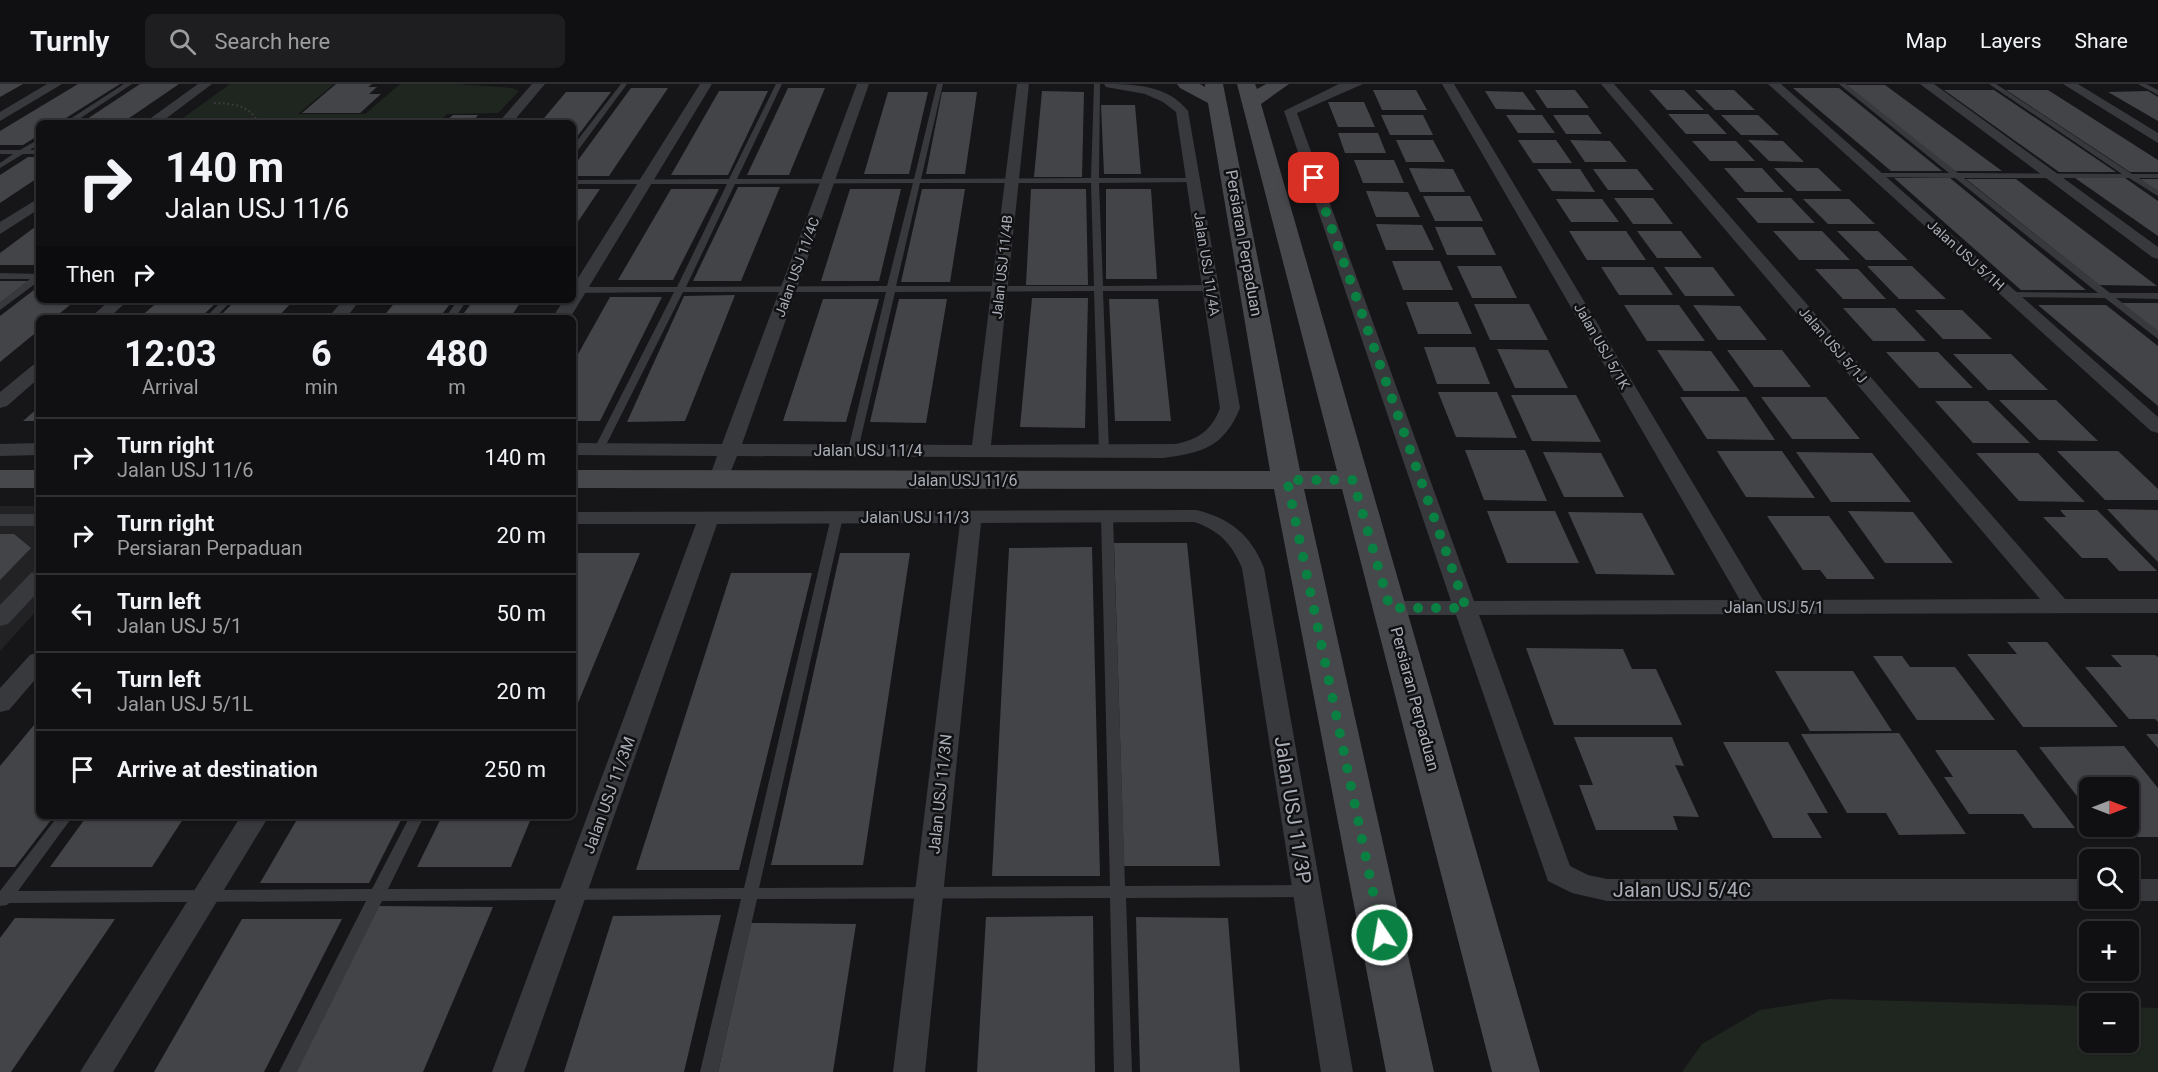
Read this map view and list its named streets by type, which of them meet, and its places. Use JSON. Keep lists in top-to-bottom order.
{
  "streets": {
    "main road": ["Persiaran Perpaduan", "Jalan USJ 11/6"],
    "street": [
      "Jalan USJ 5/1H",
      "Jalan USJ 11/4A",
      "Jalan USJ 11/4C",
      "Jalan USJ 11/4B",
      "Jalan USJ 5/1J",
      "Jalan USJ 5/1K",
      "Jalan USJ 11/4",
      "Jalan USJ 11/3",
      "Jalan USJ 5/1",
      "Jalan USJ 11/3N",
      "Jalan USJ 11/3M",
      "Jalan USJ 11/3P",
      "Jalan USJ 5/4C"
    ]
  },
  "crossings": [
    ["Persiaran Perpaduan", "Jalan USJ 11/6"],
    ["Persiaran Perpaduan", "Jalan USJ 5/1"],
    ["Jalan USJ 11/4A", "Jalan USJ 11/4"],
    ["Jalan USJ 11/4C", "Jalan USJ 11/4"],
    ["Jalan USJ 11/4C", "Jalan USJ 11/6"],
    ["Jalan USJ 11/4B", "Jalan USJ 11/4"],
    ["Jalan USJ 5/1J", "Jalan USJ 5/1"],
    ["Jalan USJ 5/1K", "Jalan USJ 5/1"],
    ["Jalan USJ 11/3", "Jalan USJ 11/3N"],
    ["Jalan USJ 11/3", "Jalan USJ 11/3M"],
    ["Jalan USJ 11/3", "Jalan USJ 11/3P"],
    ["Jalan USJ 5/1", "Jalan USJ 5/4C"]
  ],
  "north": "right",
  "page": {
    "header": "Turnly",
    "search": "Search here",
    "nav": ["Map", "Layers", "Share"],
    "turn": ["140 m", "Jalan USJ 11/6"],
    "then": "Then",
    "eta": [
      "12:03",
      "Arrival",
      "6",
      "min",
      "480",
      "m"
    ],
    "list": [
      {
        "name": "Turn right",
        "note": "Jalan USJ 11/6",
        "value": "140 m"
      },
      {
        "name": "Turn right",
        "note": "Persiaran Perpaduan",
        "value": "20 m"
      },
      {
        "name": "Turn left",
        "note": "Jalan USJ 5/1",
        "value": "50 m"
      },
      {
        "name": "Turn left",
        "note": "Jalan USJ 5/1L",
        "value": "20 m"
      },
      {
        "name": "Arrive at destination",
        "value": "250 m"
      }
    ],
    "map_buttons": ["+", "−"]
  }
}
